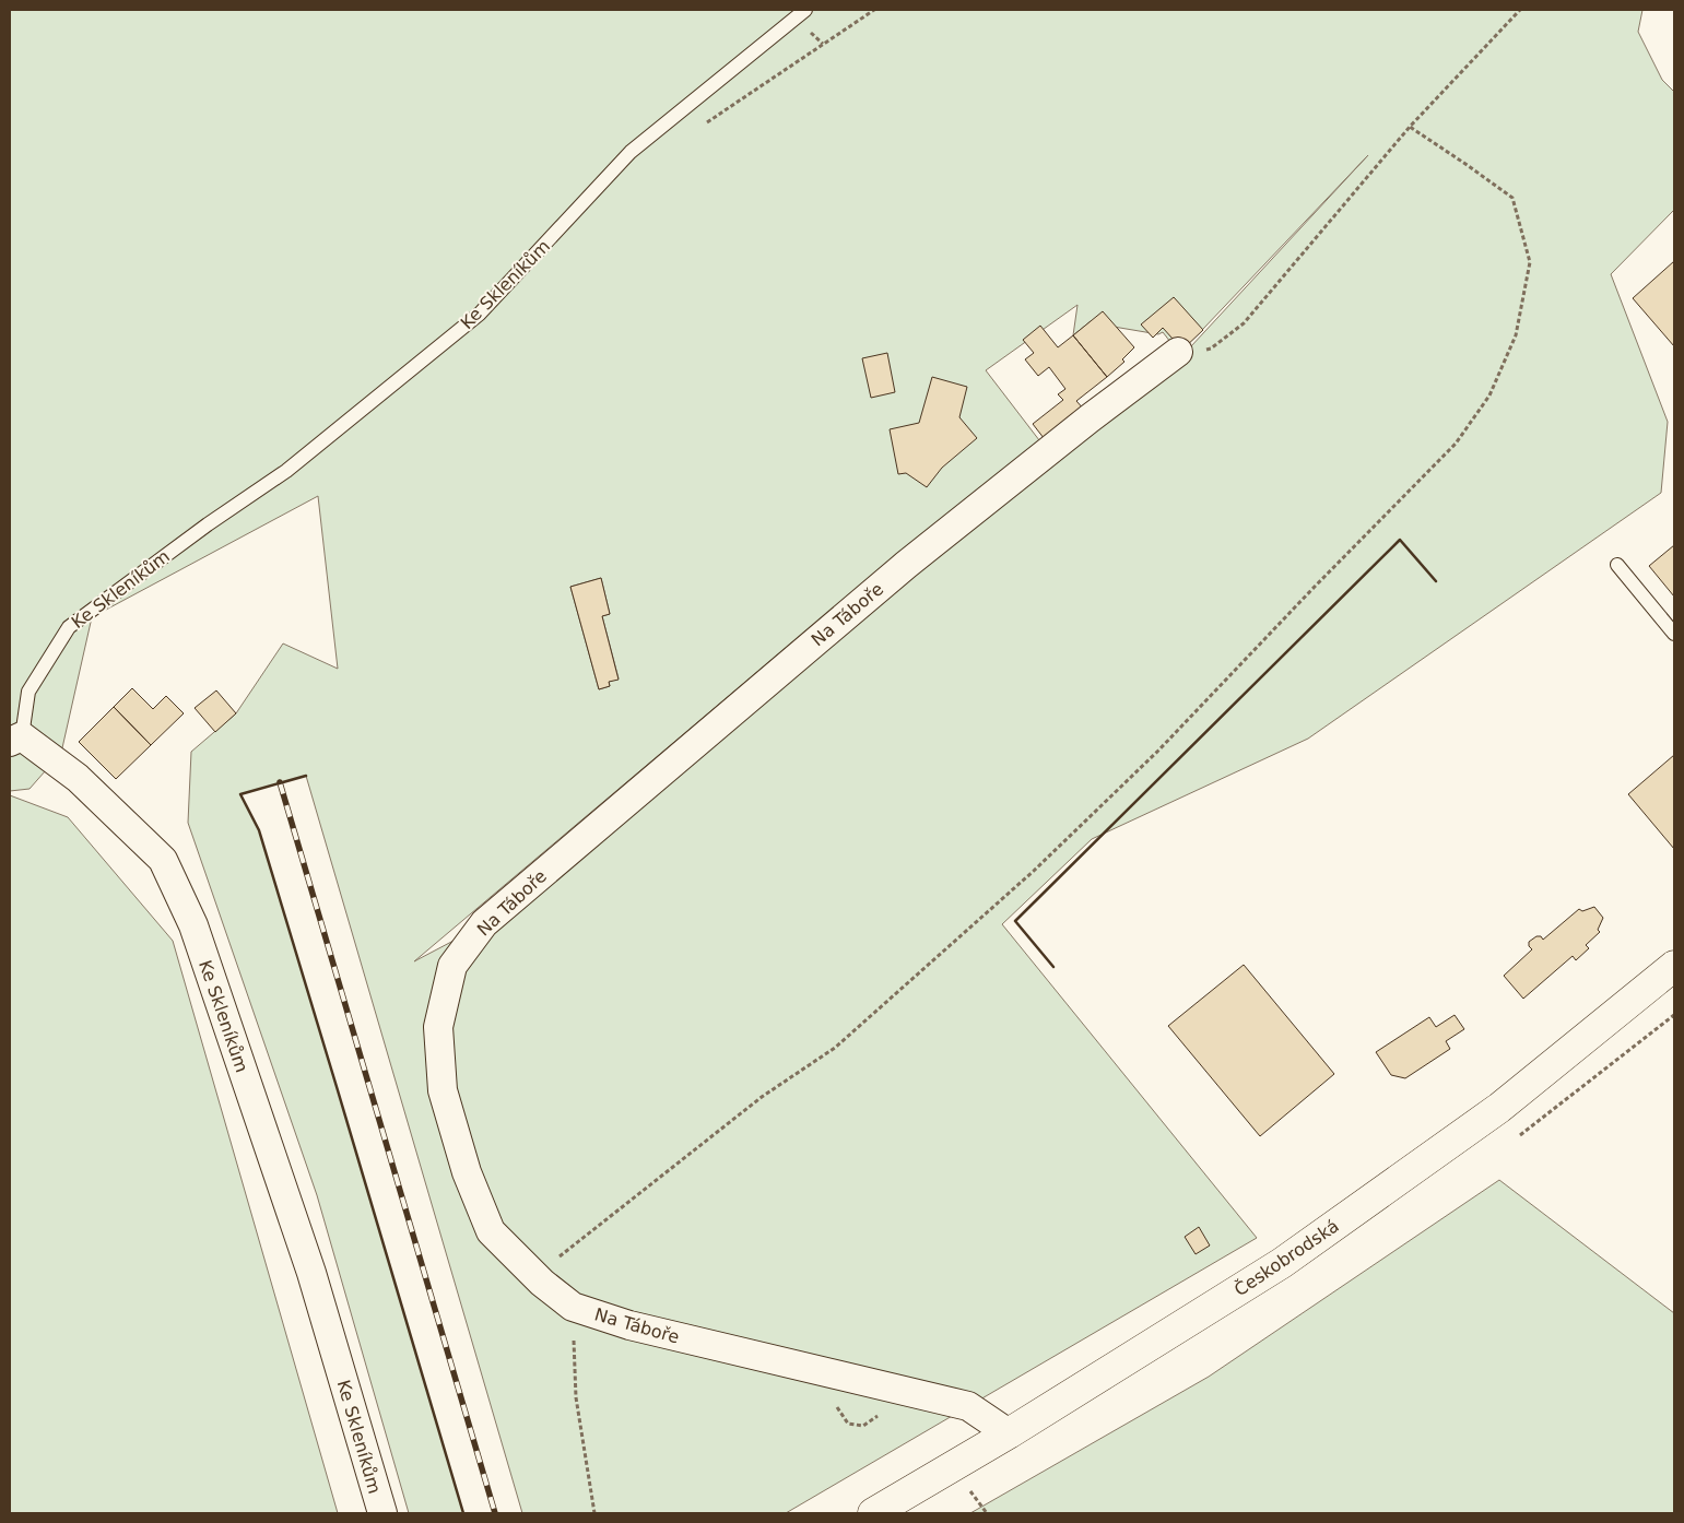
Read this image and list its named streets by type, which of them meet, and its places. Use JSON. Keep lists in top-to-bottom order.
{
  "streets": {
    "main road": ["Českobrodská"],
    "street": ["Ke Skleníkům", "Na Táboře"]
  },
  "crossings": [
    ["Na Táboře", "Českobrodská"]
  ]
}
